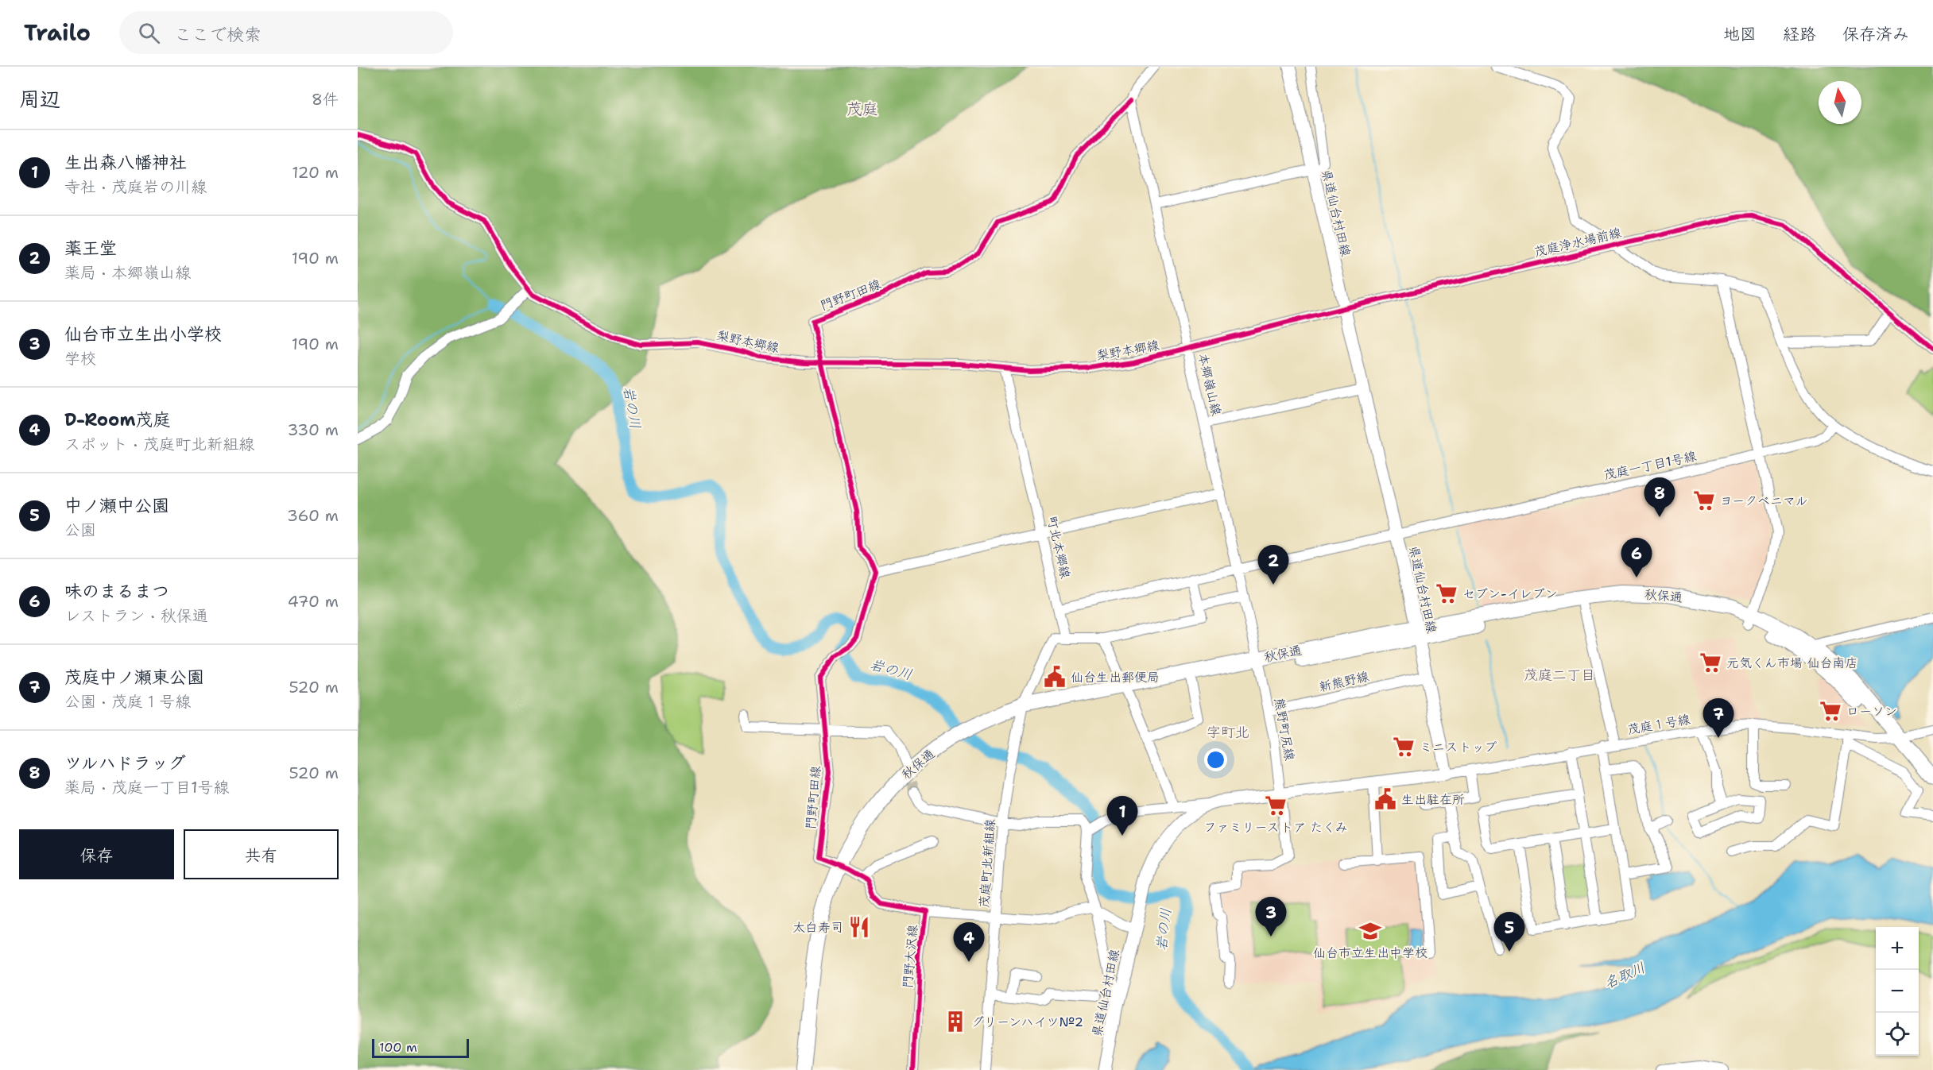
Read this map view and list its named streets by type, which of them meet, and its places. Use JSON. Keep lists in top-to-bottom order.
{
  "streets": {
    "highway": ["秋保通"],
    "main road": ["県道仙台村田線"],
    "street": [
      "茂庭浄水場前線",
      "門野町田線",
      "梨野本郷線",
      "本郷嶺山線",
      "茂庭一丁目1号線",
      "町北本郷線",
      "新熊野線",
      "茂庭１号線",
      "熊野町尻線",
      "茂庭町北新組線",
      "門野大沢線"
    ]
  },
  "crossings": [
    ["県道仙台村田線", "茂庭浄水場前線"],
    ["県道仙台村田線", "茂庭一丁目1号線"],
    ["県道仙台村田線", "秋保通"],
    ["県道仙台村田線", "新熊野線"],
    ["県道仙台村田線", "茂庭１号線"],
    ["茂庭浄水場前線", "梨野本郷線"],
    ["茂庭浄水場前線", "本郷嶺山線"],
    ["門野町田線", "梨野本郷線"],
    ["門野町田線", "本郷嶺山線"],
    ["門野町田線", "秋保通"],
    ["門野町田線", "門野大沢線"],
    ["梨野本郷線", "本郷嶺山線"],
    ["梨野本郷線", "町北本郷線"],
    ["本郷嶺山線", "茂庭一丁目1号線"],
    ["本郷嶺山線", "秋保通"],
    ["本郷嶺山線", "熊野町尻線"],
    ["茂庭一丁目1号線", "町北本郷線"],
    ["町北本郷線", "茂庭町北新組線"],
    ["秋保通", "茂庭１号線"],
    ["秋保通", "熊野町尻線"],
    ["秋保通", "茂庭町北新組線"],
    ["秋保通", "門野大沢線"],
    ["新熊野線", "熊野町尻線"]
  ],
  "districts": ["茂庭", "茂庭二丁目", "字町北"],
  "water": ["岩の川", "名取川"],
  "places": {
    "supermarket": [
      "ヨークベニマル",
      "セブン-イレブン",
      "元気くん市場 仙台南店",
      "ローソン",
      "ミニストップ",
      "ファミリーストア たくみ"
    ],
    "public building": ["仙台生出郵便局", "生出駐在所"],
    "restaurant": ["太白寿司"],
    "school or university": ["仙台市立生出中学校"],
    "building": ["グリーンハイツ№2"]
  },
  "scale_bar": "100 m",
  "north": "top",
  "page": {
    "header": "Trailo",
    "search": "ここで検索",
    "nav": ["地図", "経路", "保存済み"],
    "heading": ["周辺", "8件"],
    "list": [
      {
        "mark": "1",
        "name": "生出森八幡神社",
        "note": "寺社 · 茂庭岩の川線",
        "value": "120 m"
      },
      {
        "mark": "2",
        "name": "薬王堂",
        "note": "薬局 · 本郷嶺山線",
        "value": "190 m"
      },
      {
        "mark": "3",
        "name": "仙台市立生出小学校",
        "note": "学校",
        "value": "190 m"
      },
      {
        "mark": "4",
        "name": "D-Room茂庭",
        "note": "スポット · 茂庭町北新組線",
        "value": "330 m"
      },
      {
        "mark": "5",
        "name": "中ノ瀬中公園",
        "note": "公園",
        "value": "360 m"
      },
      {
        "mark": "6",
        "name": "味のまるまつ",
        "note": "レストラン · 秋保通",
        "value": "470 m"
      },
      {
        "mark": "7",
        "name": "茂庭中ノ瀬東公園",
        "note": "公園 · 茂庭１号線",
        "value": "520 m"
      },
      {
        "mark": "8",
        "name": "ツルハドラッグ",
        "note": "薬局 · 茂庭一丁目1号線",
        "value": "520 m"
      }
    ],
    "pins": [
      "8",
      "6",
      "2",
      "7",
      "1",
      "3",
      "5",
      "4"
    ],
    "buttons": ["保存", "共有"],
    "map_buttons": ["+", "−"],
    "scale": "100 m"
  }
}
